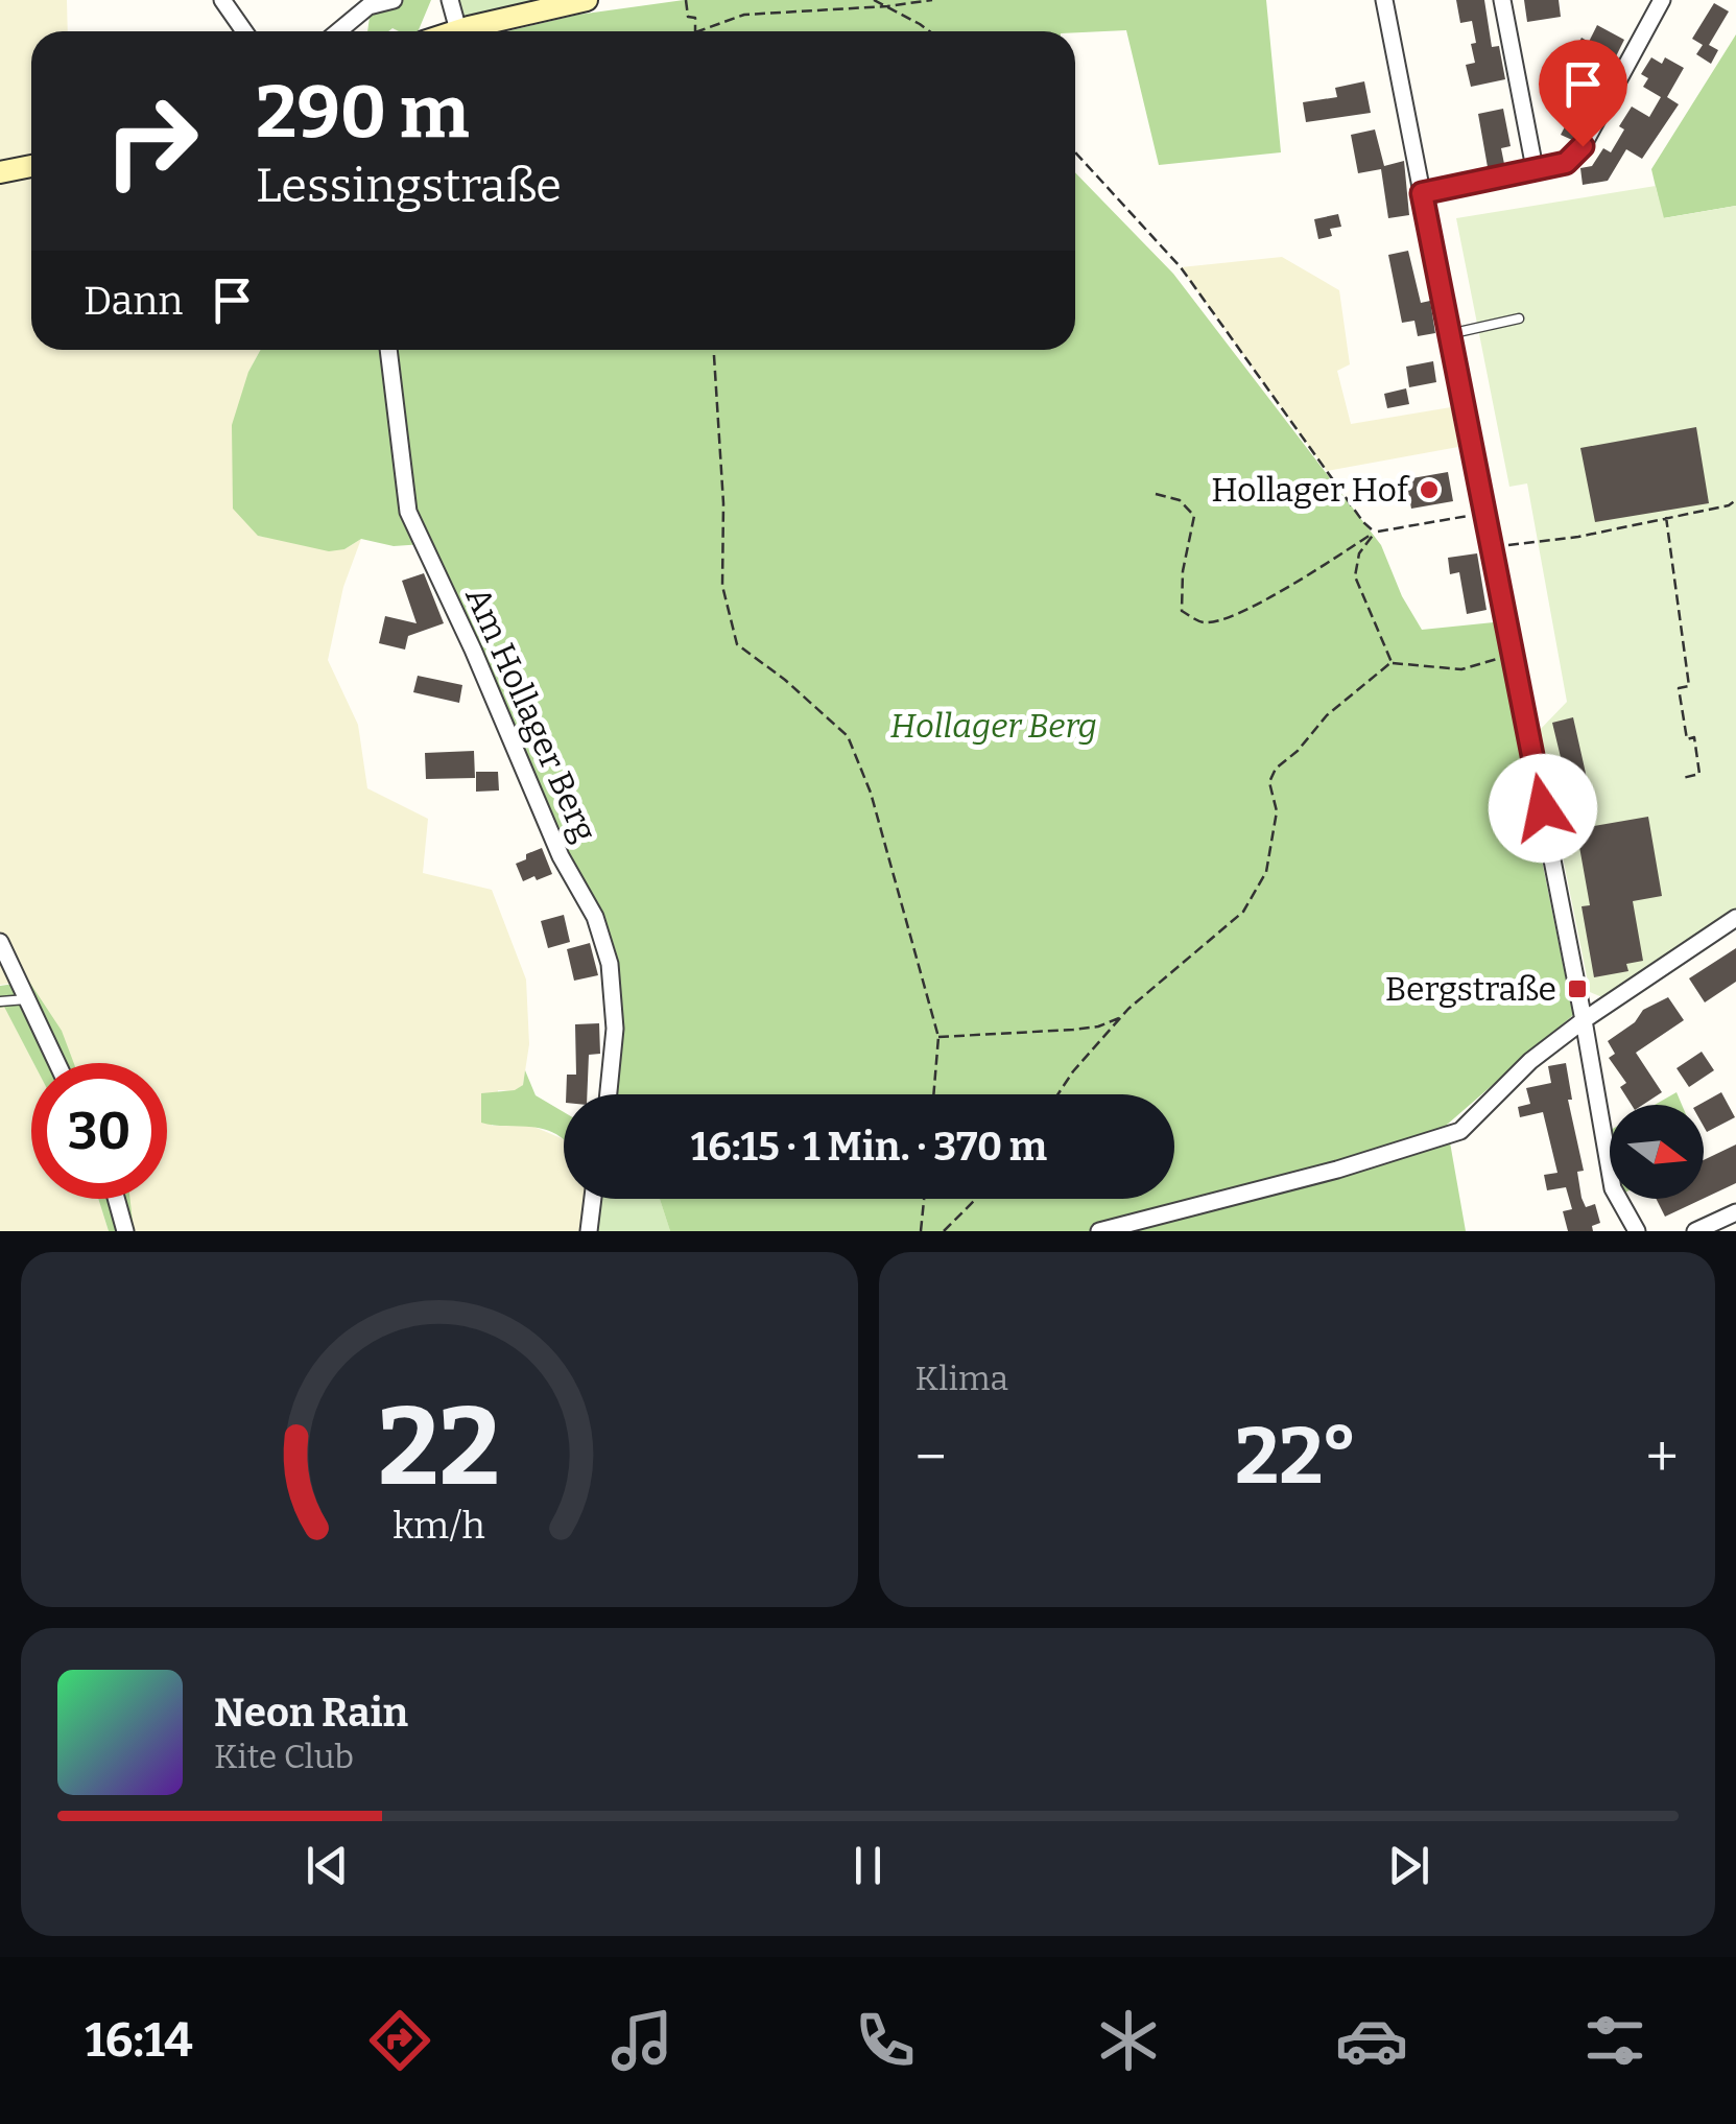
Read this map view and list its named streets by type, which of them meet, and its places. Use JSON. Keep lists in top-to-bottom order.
{
  "streets": {
    "street": ["Am Hollager Berg"]
  },
  "parks": ["Hollager Berg"],
  "places": {
    "other": ["Hollager Hof"],
    "transit": ["Bergstraße"]
  },
  "north": "right",
  "page": {
    "turn": ["290 m", "Lessingstraße"],
    "then": "Dann",
    "limit": "30",
    "trip": "16:15 · 1 Min. · 370 m",
    "tile": "Klima",
    "heat": ["−", "22°", "+"],
    "song": ["Neon Rain", "Kite Club"],
    "tabs": "16:14",
    "gauge": ["22", "km/h"]
  }
}
